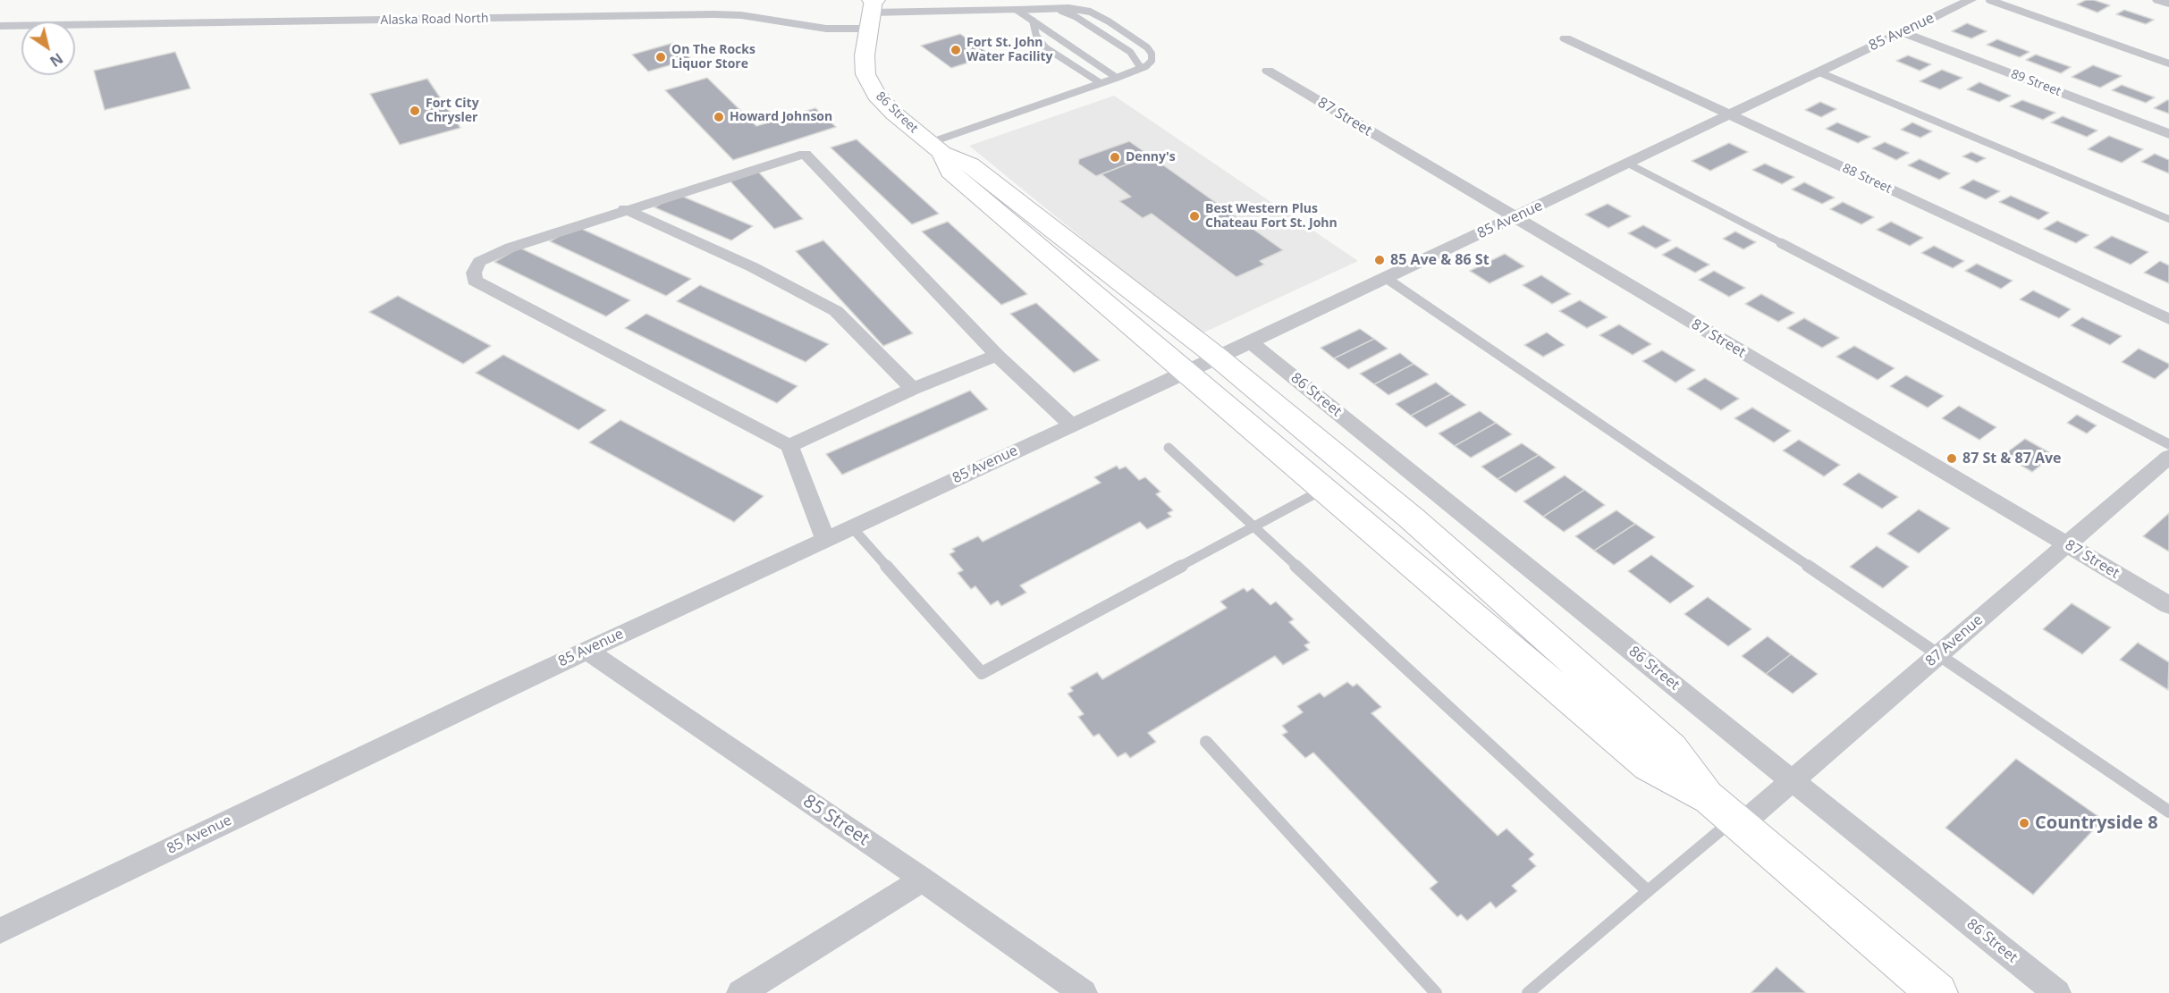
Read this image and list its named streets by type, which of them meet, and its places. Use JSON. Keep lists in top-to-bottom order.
{
  "streets": {
    "main road": ["86 Street"],
    "street": [
      "Alaska Road North",
      "85 Avenue",
      "89 Street",
      "87 Street",
      "88 Street",
      "87 Avenue",
      "85 Street"
    ]
  },
  "crossings": [
    ["Alaska Road North", "86 Street"],
    ["85 Avenue", "89 Street"],
    ["85 Avenue", "86 Street"],
    ["85 Avenue", "87 Street"],
    ["85 Avenue", "88 Street"],
    ["85 Avenue", "85 Street"],
    ["86 Street", "87 Avenue"],
    ["87 Street", "87 Avenue"]
  ],
  "places": [
    "Fort St. John Water Facility",
    "On The Rocks Liquor Store",
    "Fort City Chrysler",
    "Howard Johnson",
    "Denny's",
    "Best Western Plus Chateau Fort St. John",
    "85 Ave & 86 St",
    "87 St & 87 Ave",
    "Countryside 8"
  ],
  "north": "bottom right"
}
